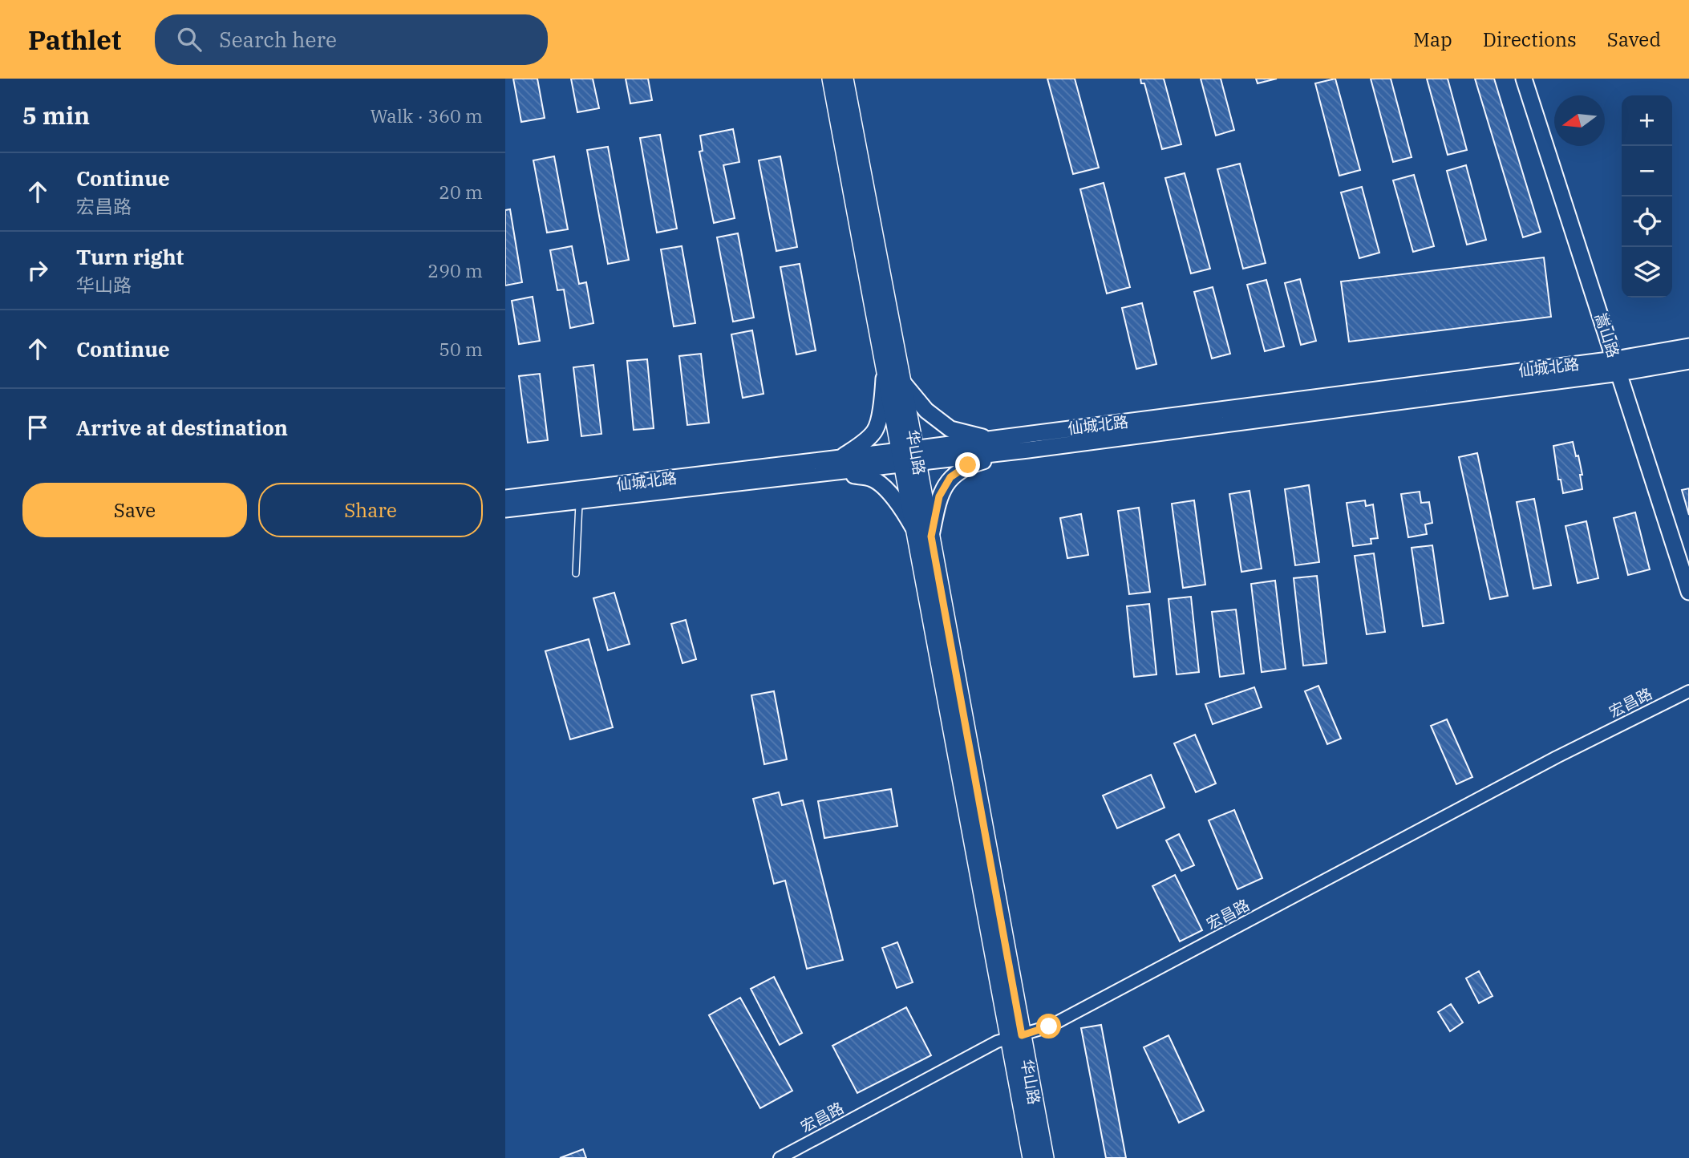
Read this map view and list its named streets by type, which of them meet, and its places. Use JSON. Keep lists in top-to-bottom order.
{
  "streets": {
    "main road": ["嵩山路", "仙城北路", "华山路"],
    "street": ["宏昌路"]
  },
  "crossings": [
    ["嵩山路", "仙城北路"],
    ["仙城北路", "华山路"],
    ["华山路", "宏昌路"]
  ],
  "north": "left",
  "page": {
    "header": "Pathlet",
    "search": "Search here",
    "nav": ["Map", "Directions", "Saved"],
    "heading": ["5 min", "Walk · 360 m"],
    "map_buttons": ["+", "−"],
    "list": [
      ["Continue", "宏昌路", "20 m"],
      ["Turn right", "华山路", "290 m"],
      ["Continue", "50 m"],
      "Arrive at destination"
    ],
    "buttons": ["Save", "Share"]
  }
}
